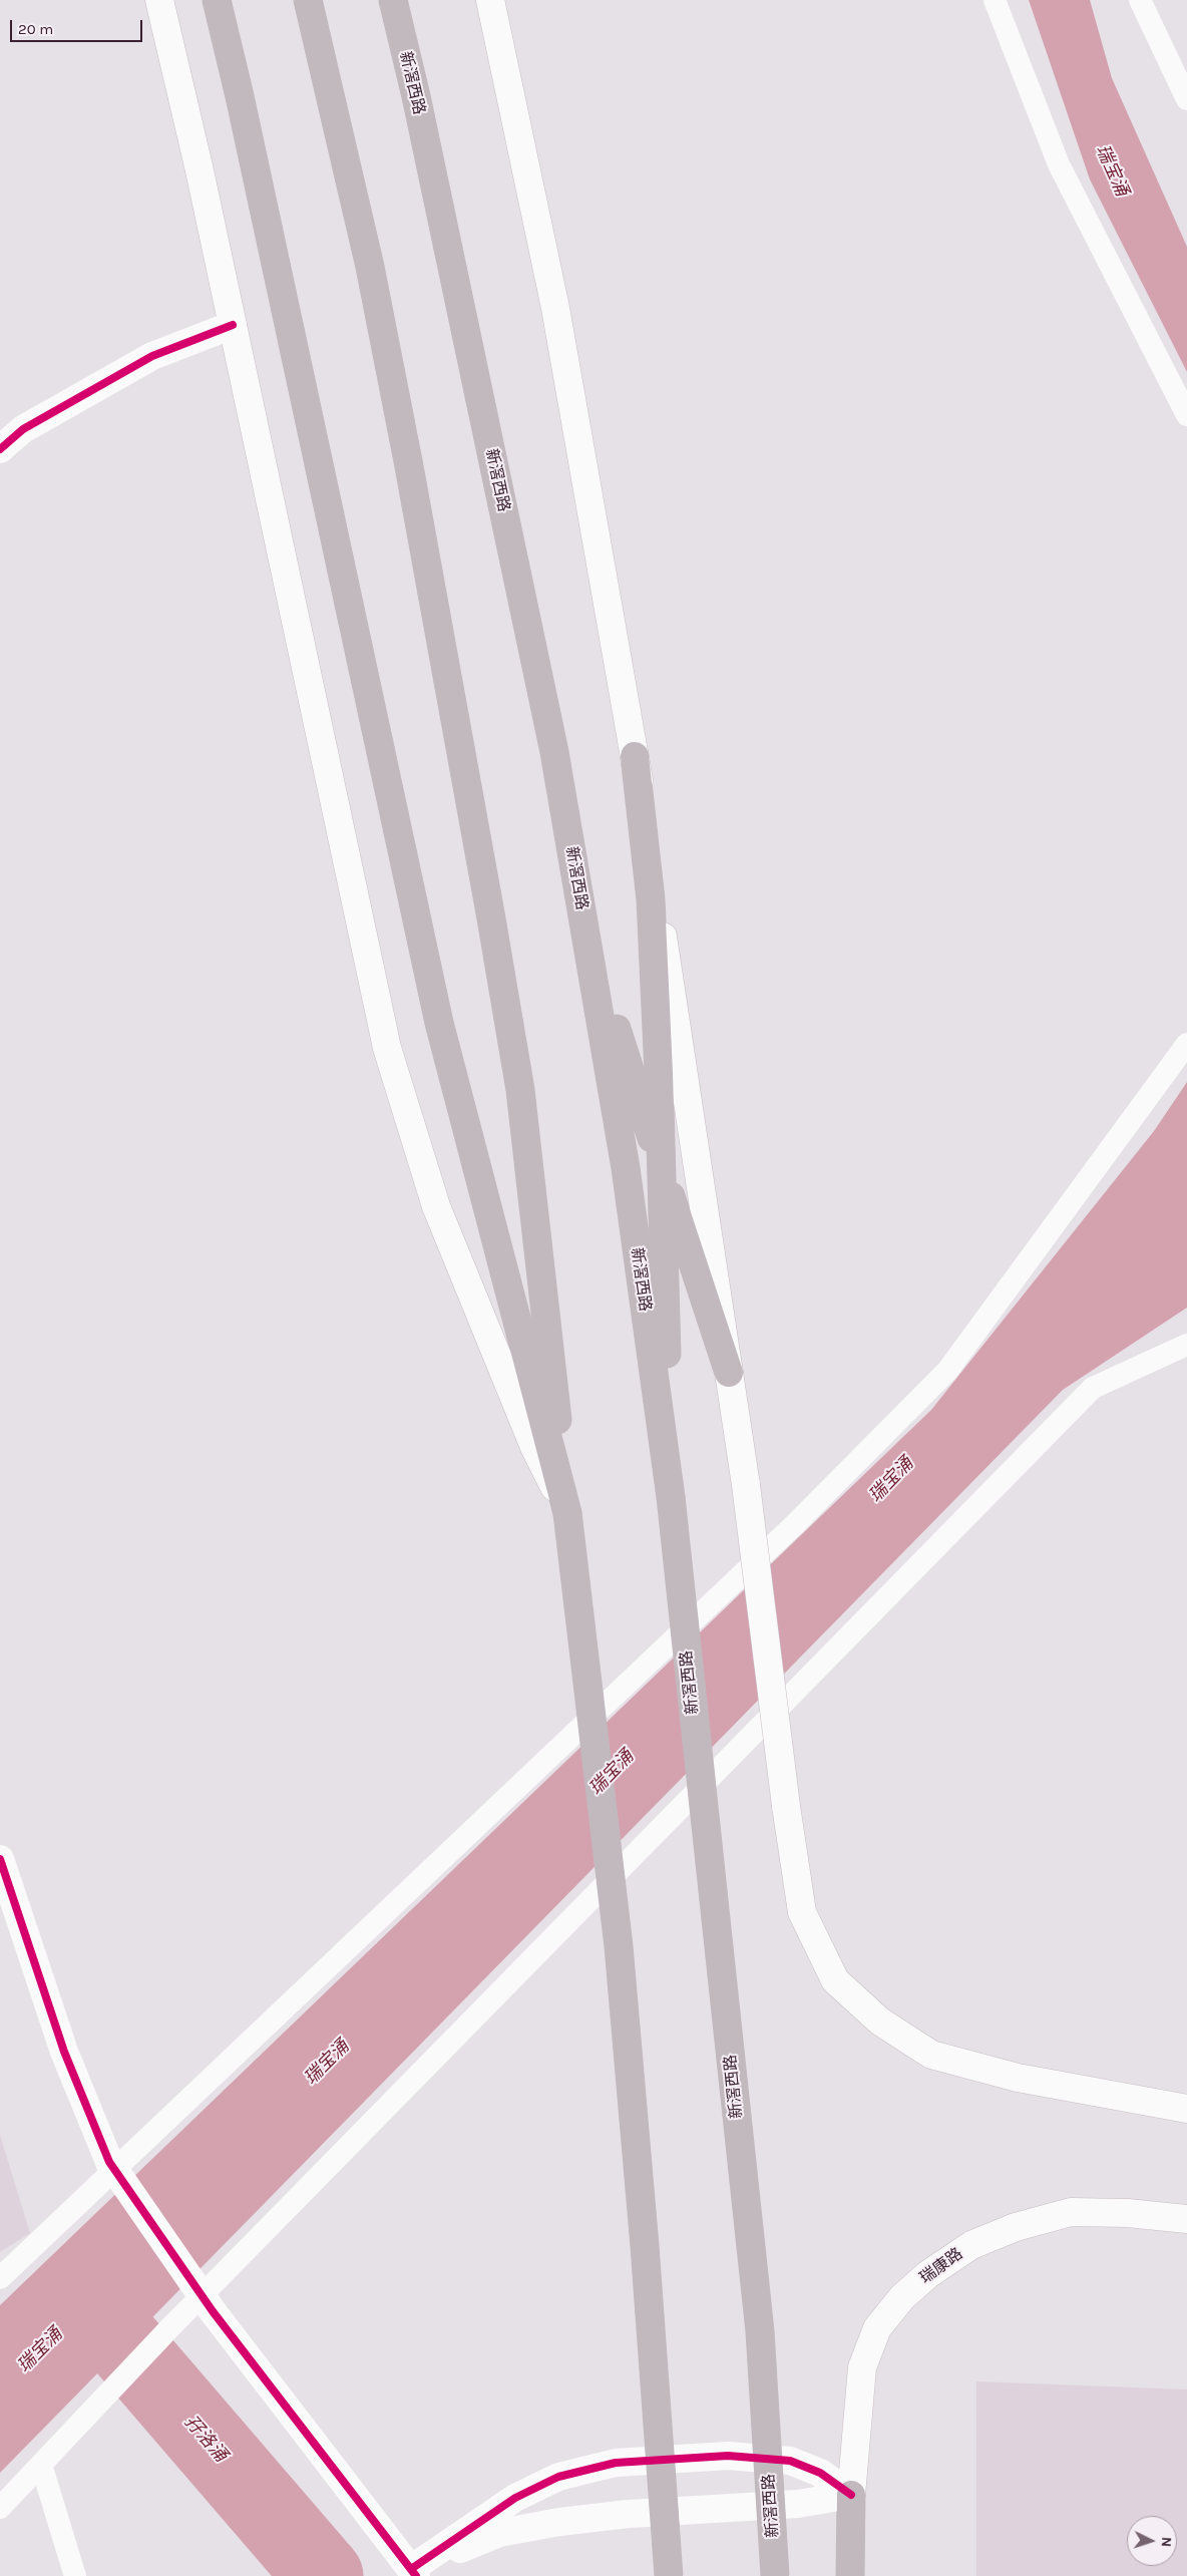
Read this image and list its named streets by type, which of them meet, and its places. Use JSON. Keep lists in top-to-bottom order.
{
  "streets": {
    "highway": ["新滘西路"],
    "main road": ["瑞康路"]
  },
  "water": ["瑞宝涌", "孖洛涌"],
  "scale_bar": "20 m",
  "north": "right"
}
